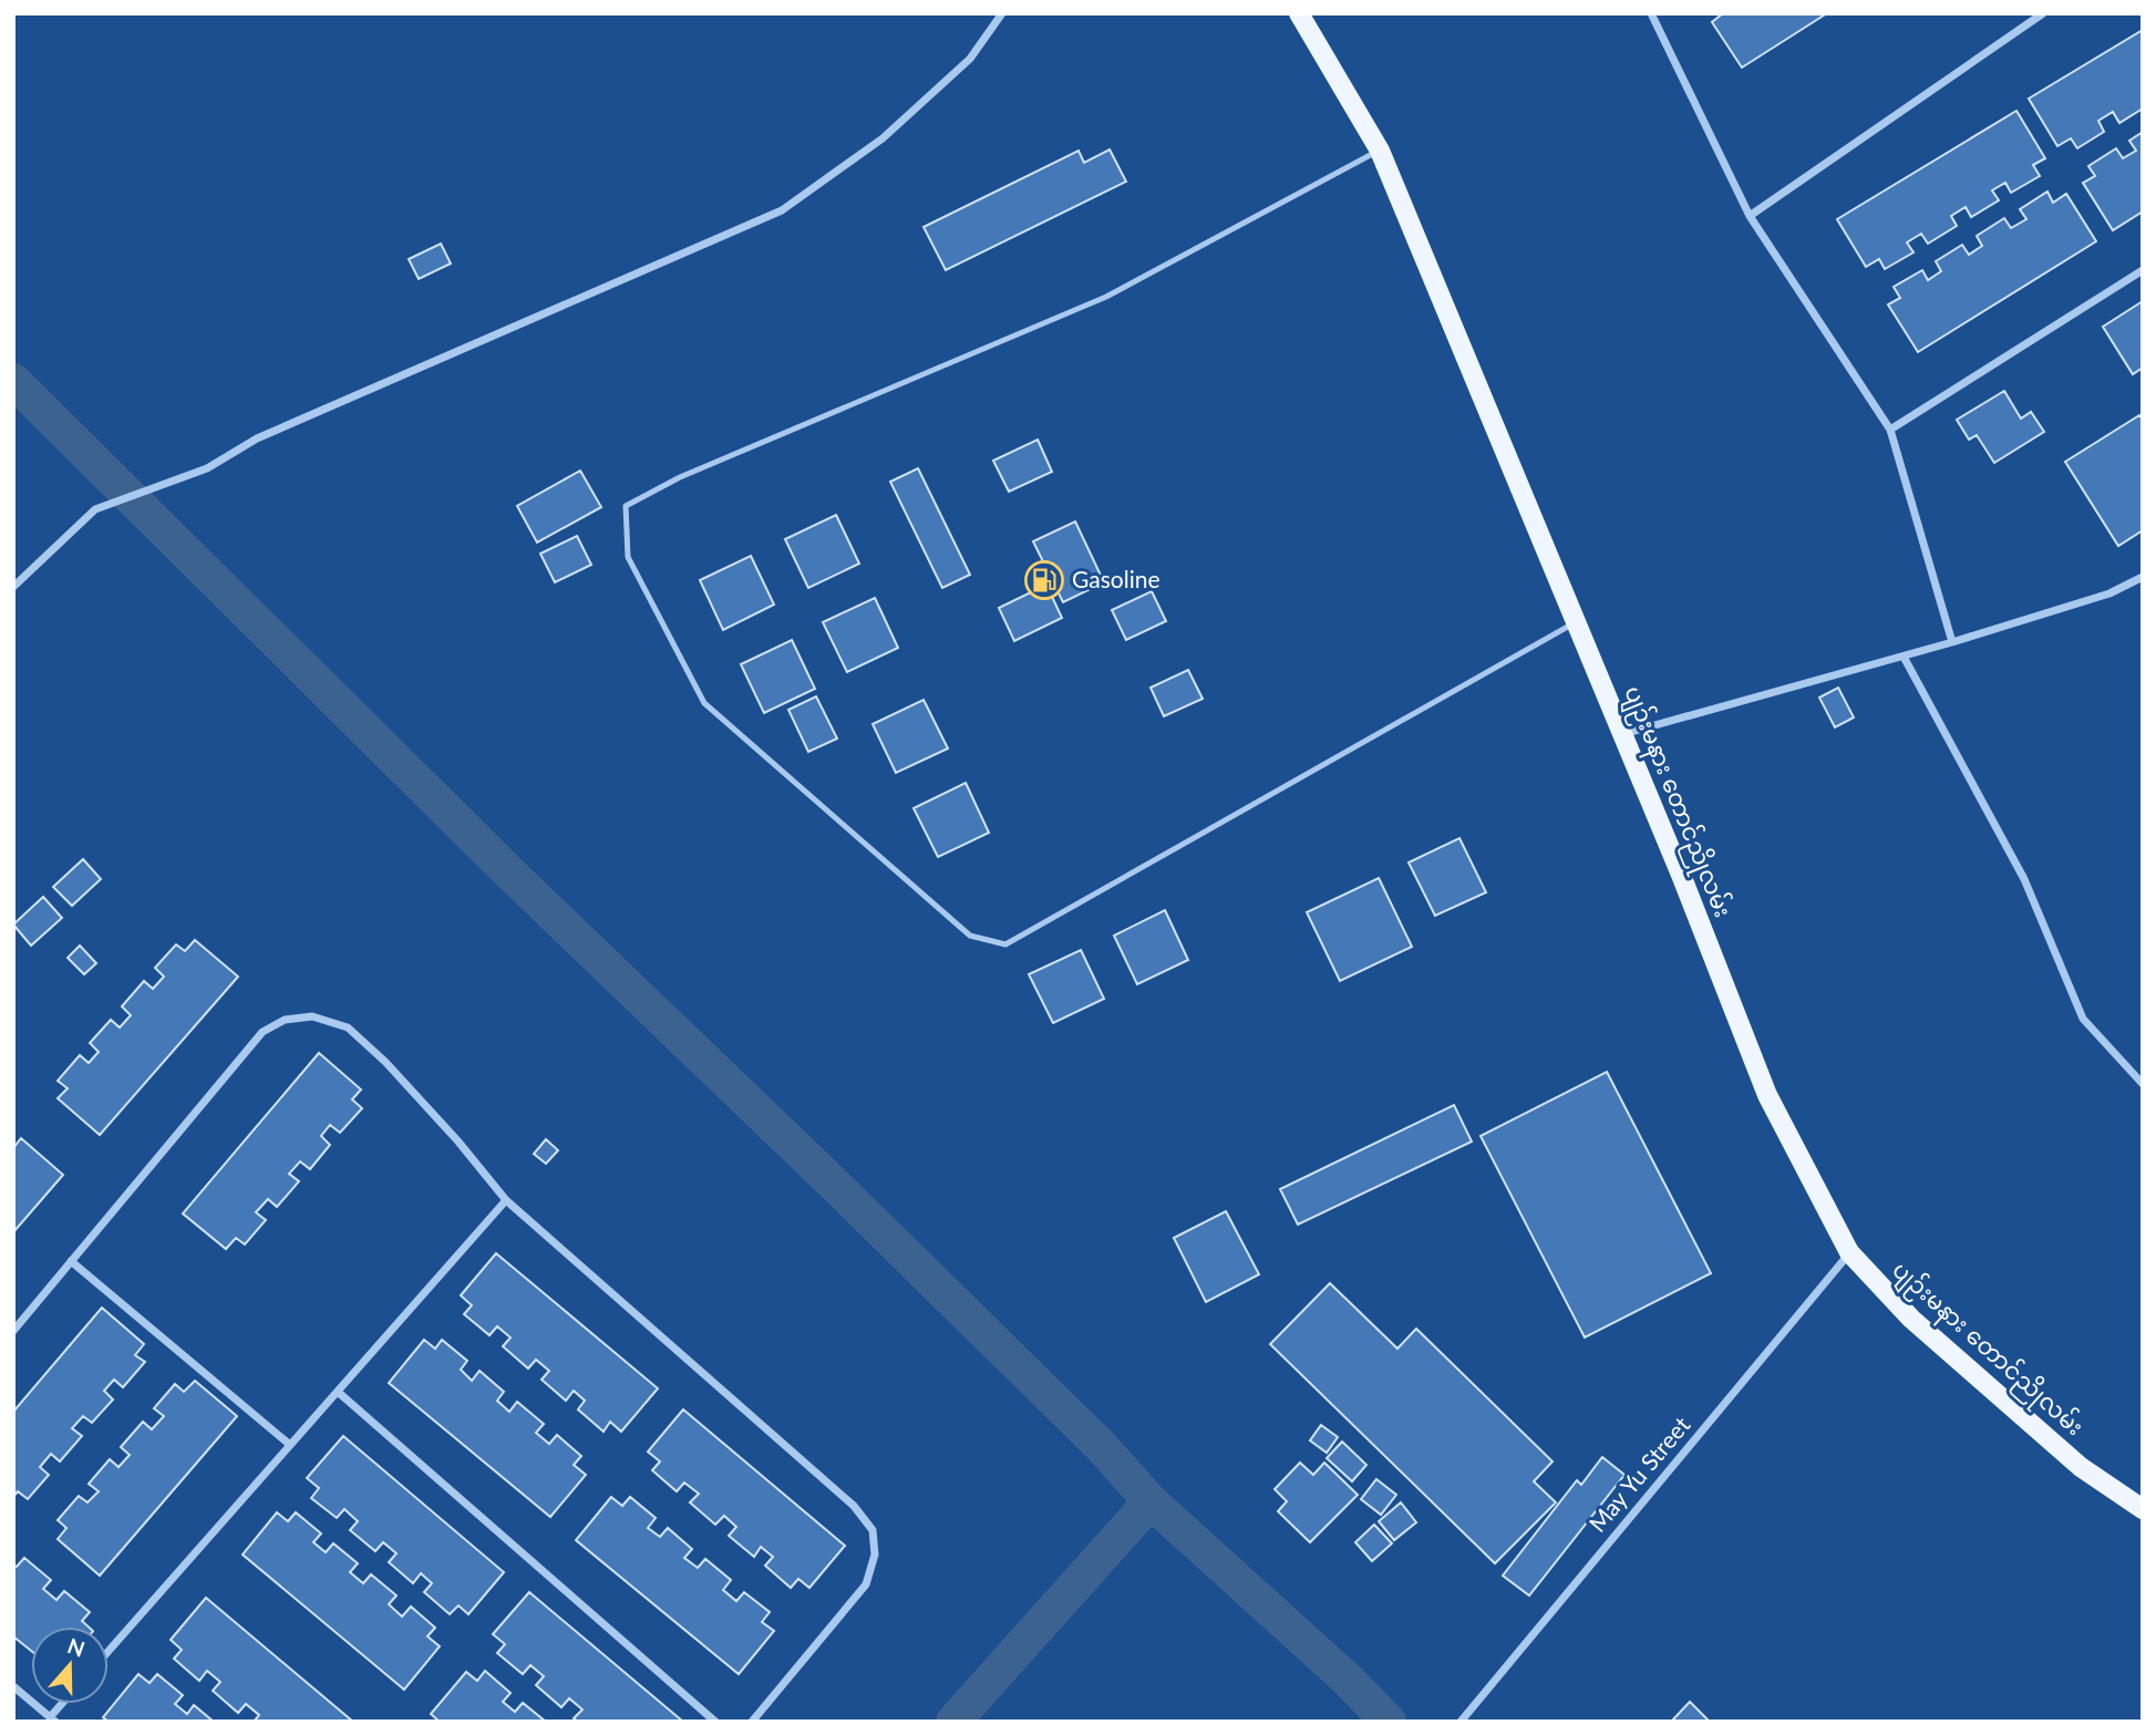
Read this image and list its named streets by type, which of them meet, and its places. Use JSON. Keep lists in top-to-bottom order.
{
  "streets": {
    "main road": ["ပျဉ်းမနား တောင်ညိုလမ်း"],
    "street": ["May Yu Street"]
  },
  "crossings": [
    ["ပျဉ်းမနား တောင်ညိုလမ်း", "May Yu Street"]
  ],
  "places": {
    "fuel station": ["Gasoline"]
  },
  "north": "top"
}
